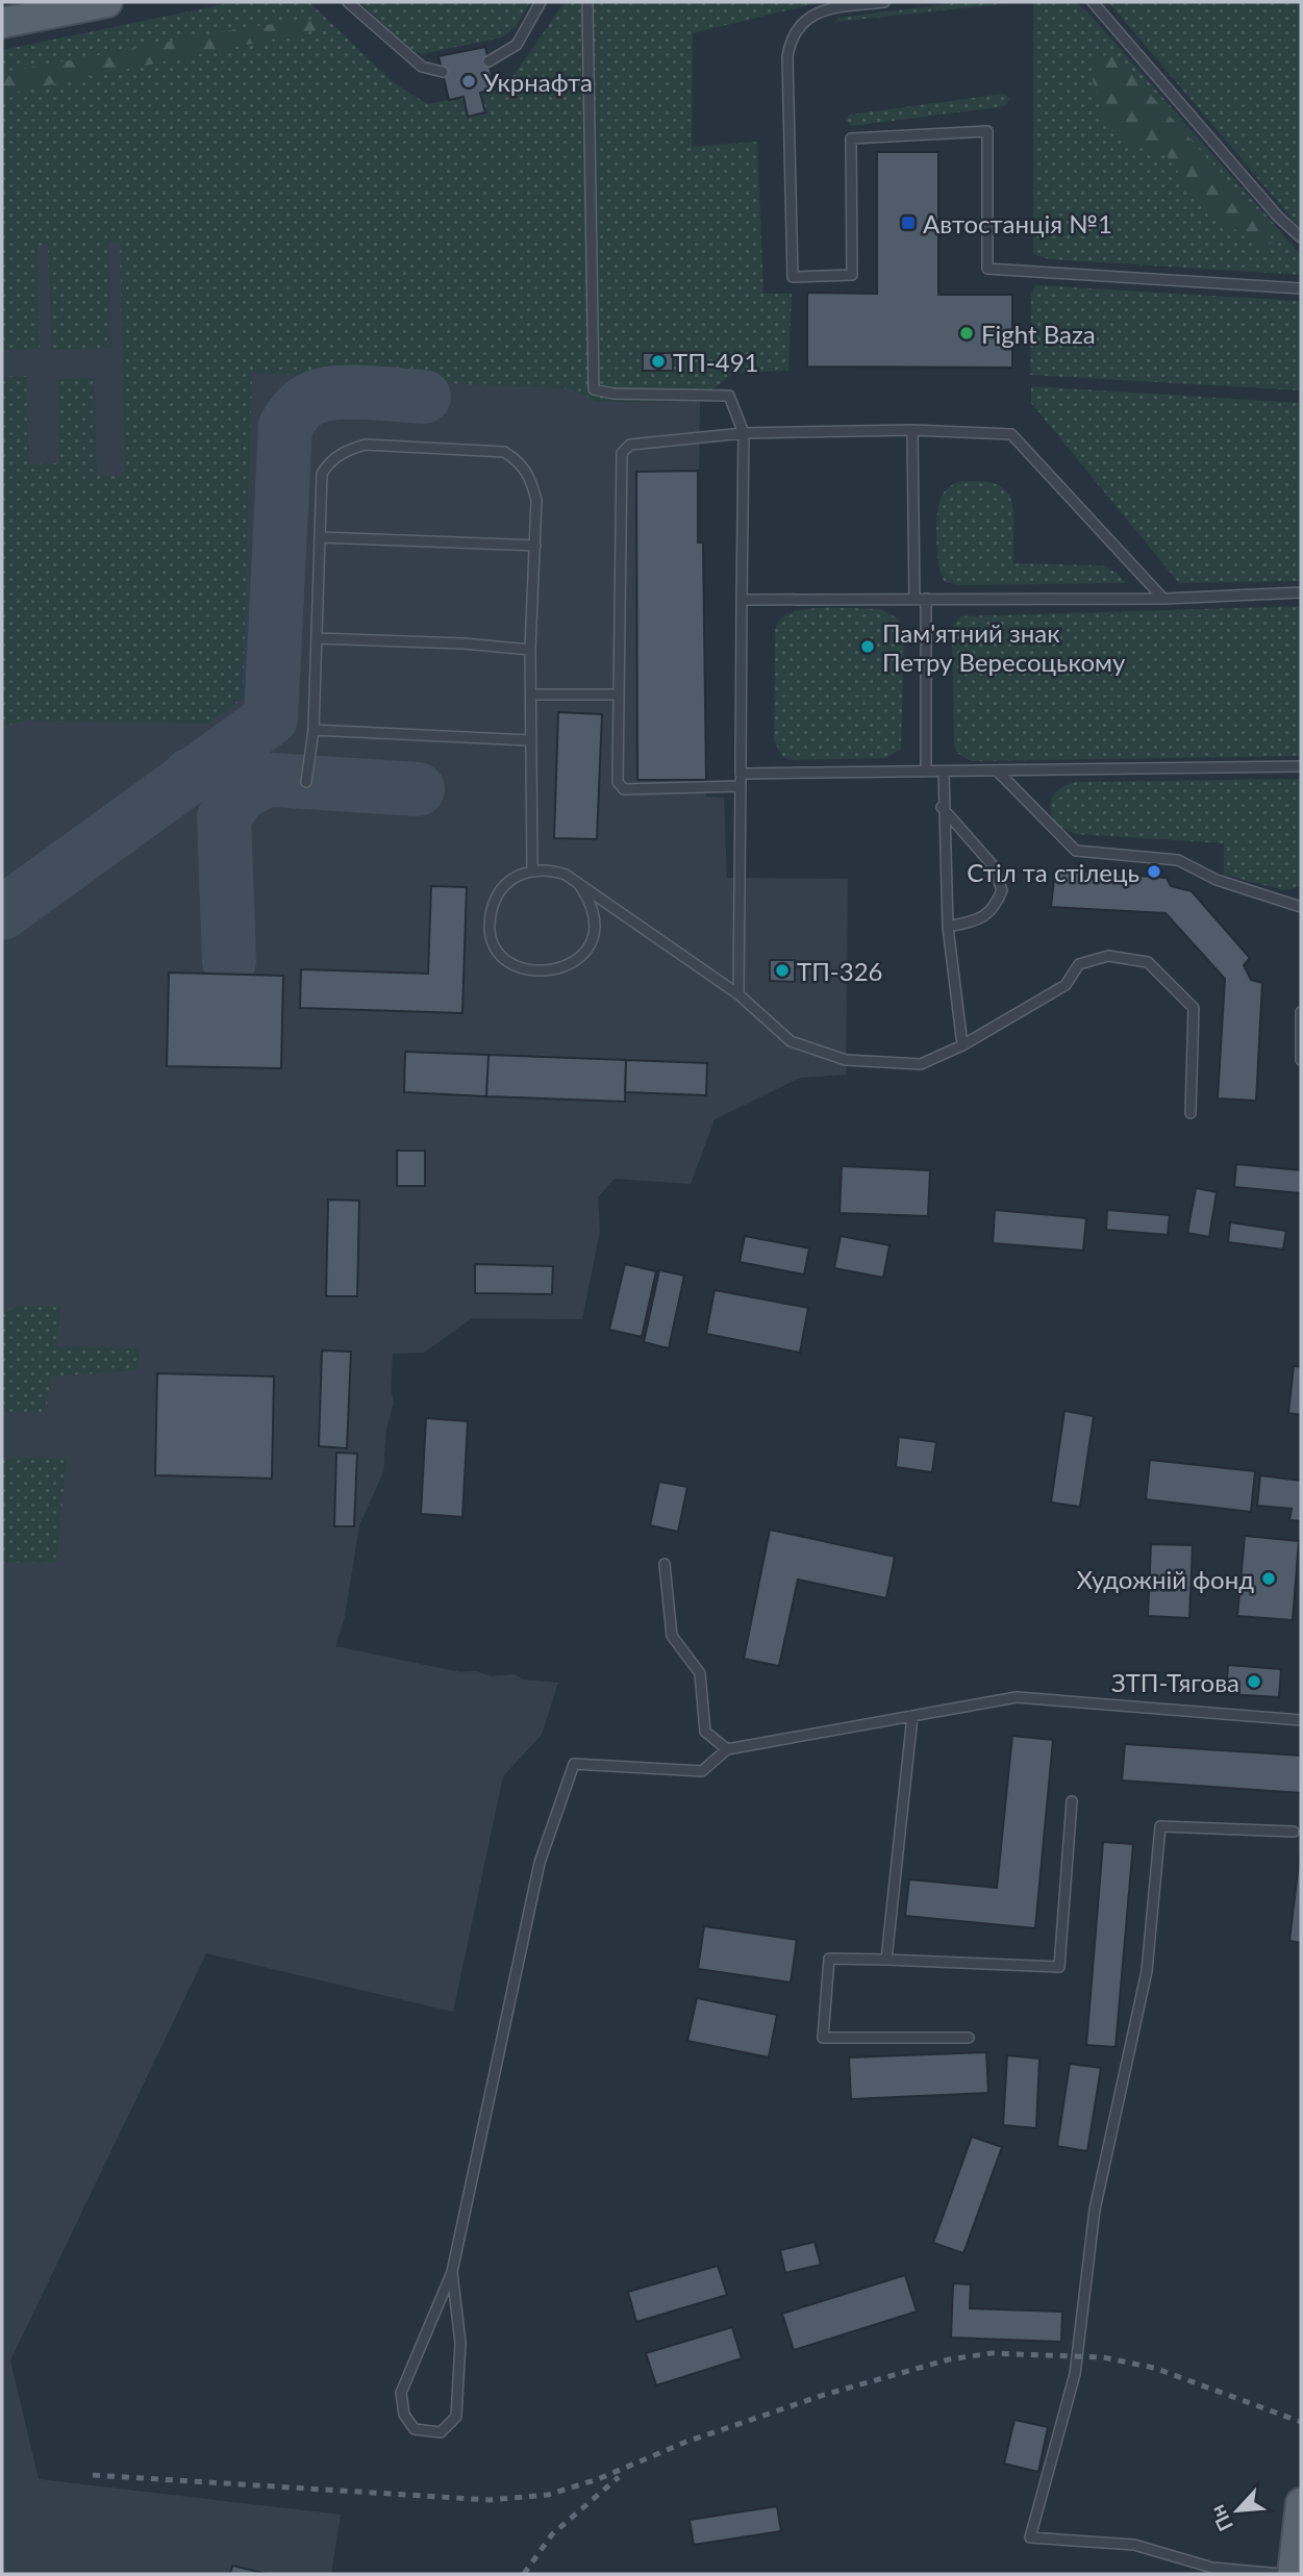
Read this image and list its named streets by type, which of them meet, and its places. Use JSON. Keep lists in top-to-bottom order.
{
  "places": {
    "other": [
      "Укрнафта",
      "Fight Baza",
      "ТП-491",
      "Пам'ятний знак Петру Вересоцькому",
      "Стіл та стілець",
      "ТП-326",
      "Художній фонд",
      "ЗТП-Тягова"
    ],
    "transit": ["Автостанція №1"]
  },
  "north": "bottom left"
}
